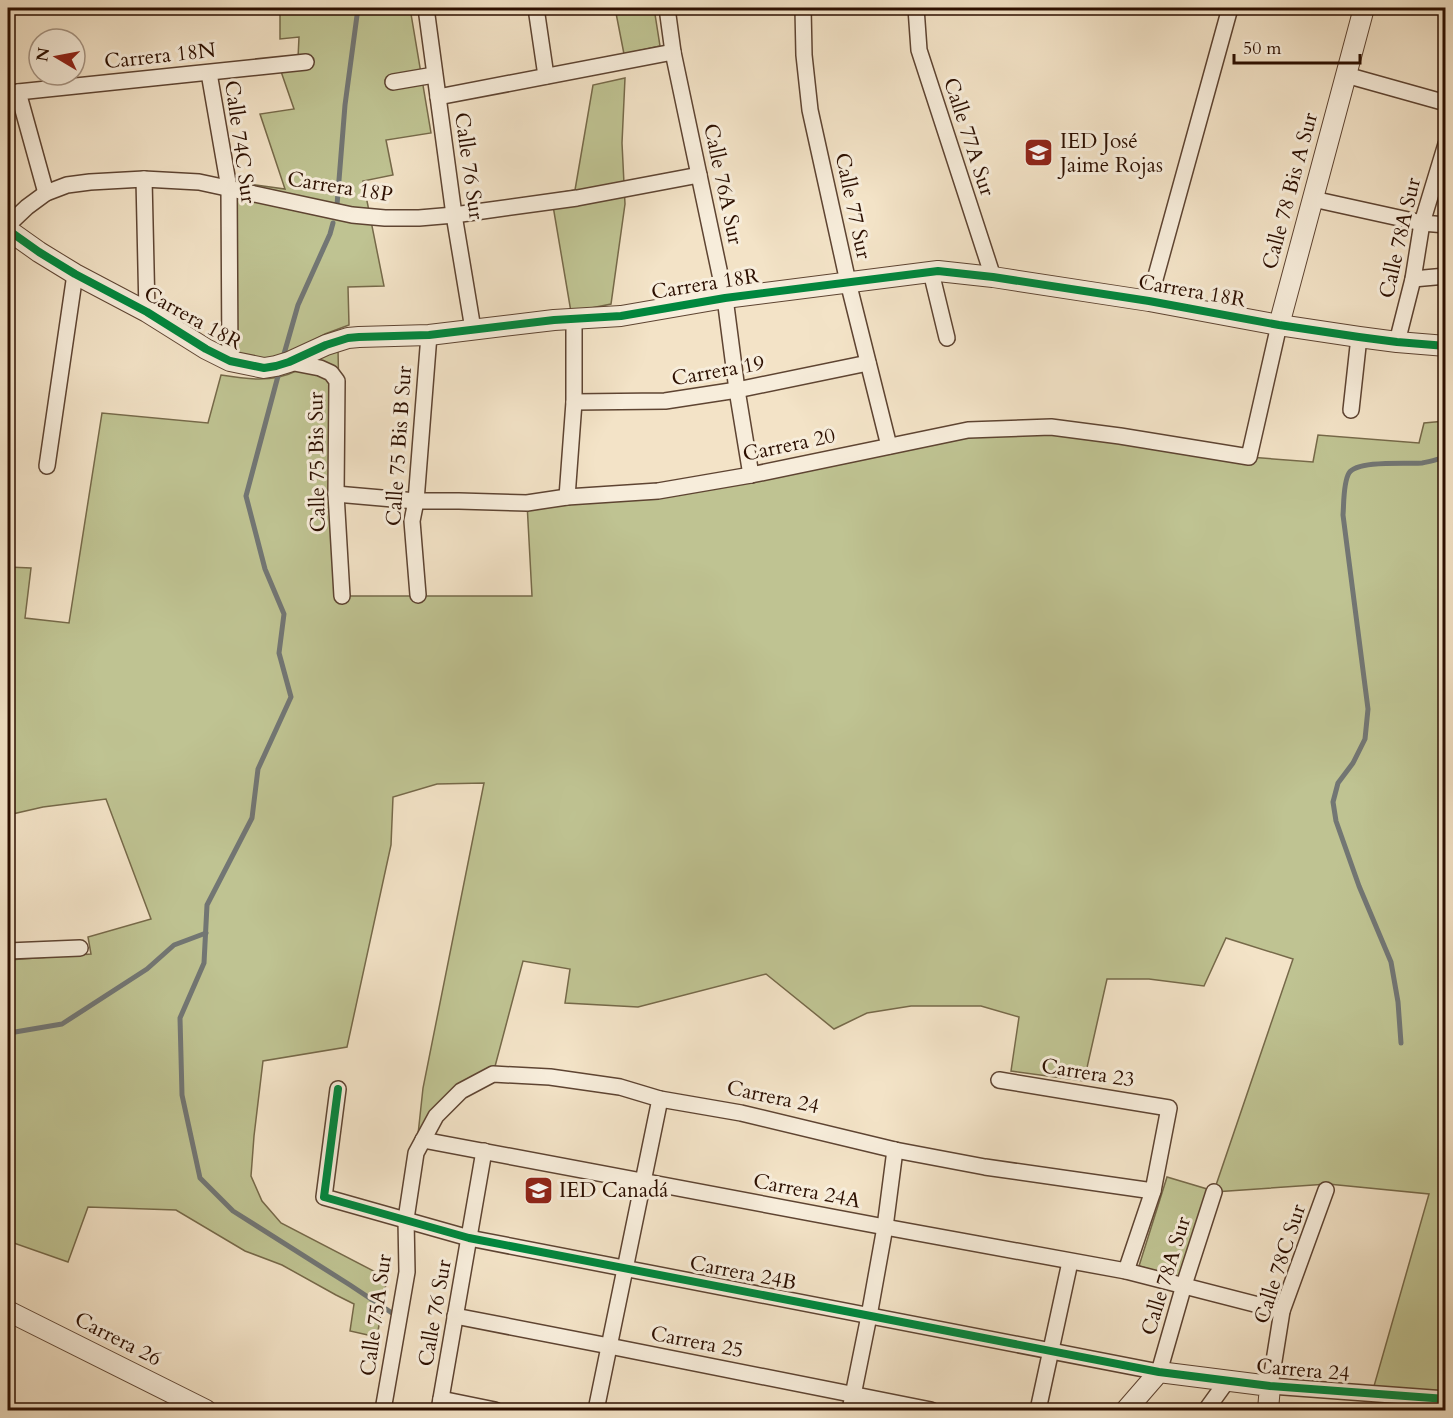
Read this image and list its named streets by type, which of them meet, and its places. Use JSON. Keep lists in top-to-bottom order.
{
  "streets": {
    "street": [
      "Carrera 18N",
      "Calle 77A Sur",
      "Calle 74C Sur",
      "Calle 76 Sur",
      "Calle 76A Sur",
      "Carrera 18P",
      "Calle 78 Bis A Sur",
      "Calle 77 Sur",
      "Calle 78A Sur",
      "Carrera 18R",
      "Carrera 19",
      "Carrera 20",
      "Calle 75 Bis B Sur",
      "Calle 75 Bis Sur",
      "Carrera 23",
      "Carrera 24",
      "Carrera 24A",
      "Calle 78C Sur",
      "Carrera 24B",
      "Calle 75A Sur",
      "Carrera 26",
      "Carrera 25"
    ]
  },
  "crossings": [
    ["Carrera 18N", "Calle 74C Sur"],
    ["Calle 77A Sur", "Carrera 18R"],
    ["Calle 74C Sur", "Carrera 18P"],
    ["Calle 74C Sur", "Carrera 18R"],
    ["Calle 76 Sur", "Carrera 18P"],
    ["Calle 76 Sur", "Carrera 18R"],
    ["Calle 76 Sur", "Carrera 24A"],
    ["Calle 76 Sur", "Carrera 24B"],
    ["Calle 76 Sur", "Carrera 25"],
    ["Calle 76A Sur", "Carrera 18P"],
    ["Calle 76A Sur", "Carrera 18R"],
    ["Calle 76A Sur", "Carrera 19"],
    ["Calle 76A Sur", "Carrera 20"],
    ["Calle 78 Bis A Sur", "Carrera 18R"],
    ["Calle 78 Bis A Sur", "Carrera 20"],
    ["Calle 77 Sur", "Carrera 18R"],
    ["Calle 77 Sur", "Carrera 19"],
    ["Calle 77 Sur", "Carrera 20"],
    ["Calle 78A Sur", "Carrera 18R"],
    ["Calle 78A Sur", "Carrera 23"],
    ["Calle 78A Sur", "Carrera 24"],
    ["Calle 78A Sur", "Carrera 24A"],
    ["Calle 78A Sur", "Carrera 24B"],
    ["Carrera 18R", "Calle 75 Bis B Sur"],
    ["Carrera 18R", "Calle 75 Bis Sur"],
    ["Carrera 20", "Calle 75 Bis B Sur"],
    ["Carrera 20", "Calle 75 Bis Sur"],
    ["Carrera 24", "Carrera 24A"],
    ["Carrera 24", "Calle 78C Sur"],
    ["Carrera 24", "Carrera 24B"],
    ["Carrera 24", "Calle 75A Sur"],
    ["Carrera 24A", "Calle 78C Sur"],
    ["Carrera 24A", "Calle 75A Sur"],
    ["Carrera 24B", "Calle 75A Sur"]
  ],
  "places": {
    "school or university": ["IED José Jaime Rojas", "IED Canadá"]
  },
  "scale_bar": "50 m",
  "north": "left"
}
